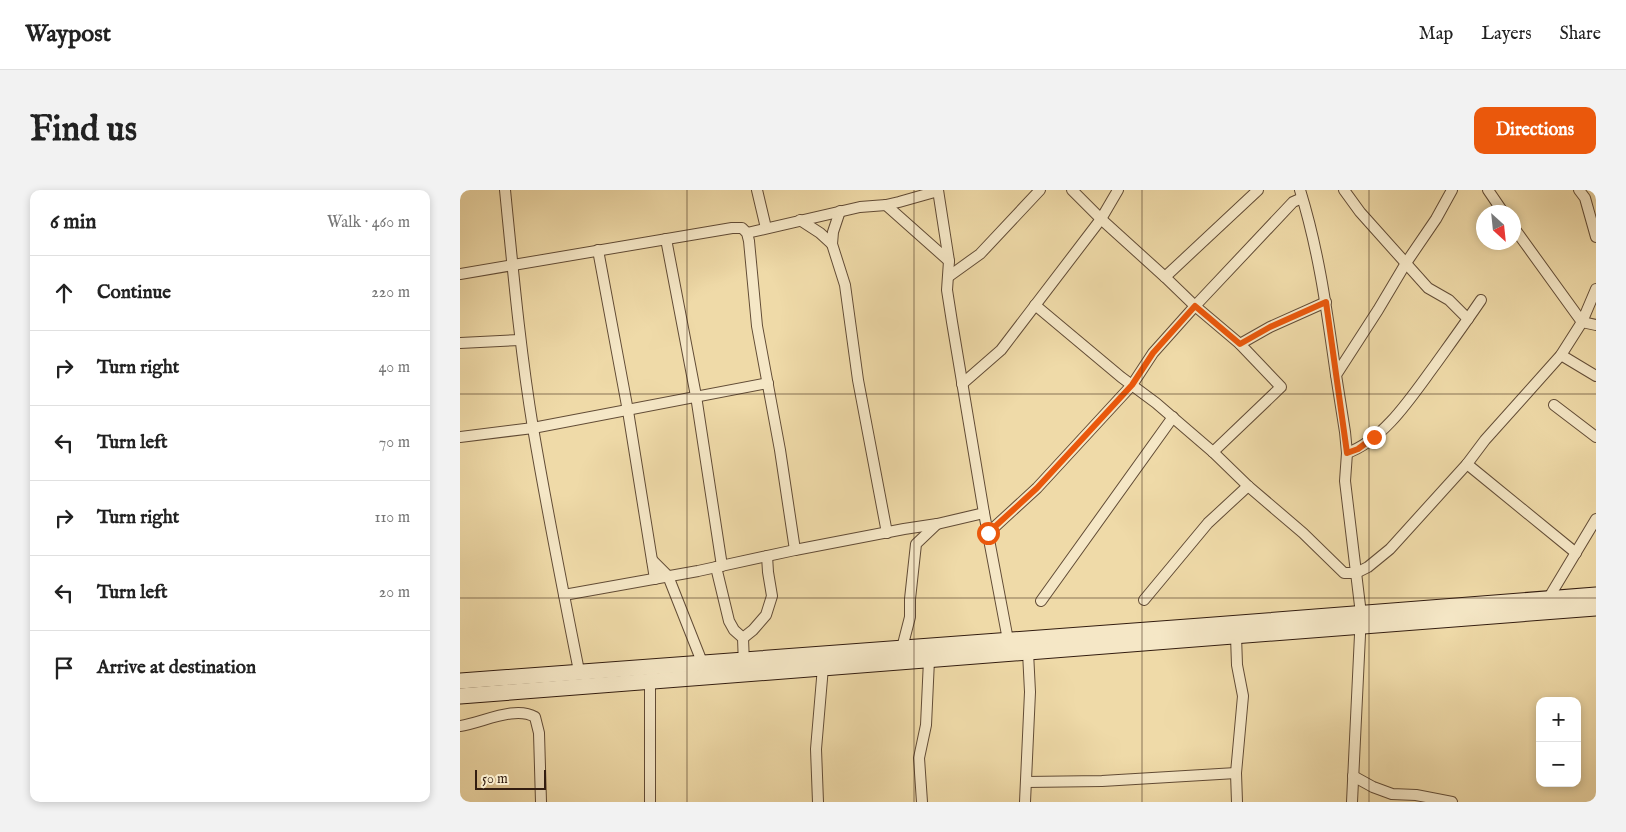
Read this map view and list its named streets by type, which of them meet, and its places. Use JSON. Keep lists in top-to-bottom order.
{
  "scale_bar": "50 m",
  "north": "bottom right",
  "page": {
    "header": "Waypost",
    "nav": ["Map", "Layers", "Share"],
    "buttons": "Directions",
    "title": "Find us",
    "heading": ["6 min", "Walk · 460 m"],
    "list": [
      ["Continue", "220 m"],
      ["Turn right", "40 m"],
      ["Turn left", "70 m"],
      ["Turn right", "110 m"],
      ["Turn left", "20 m"],
      "Arrive at destination"
    ],
    "map_buttons": ["+", "−"],
    "scale": "50 m"
  }
}
